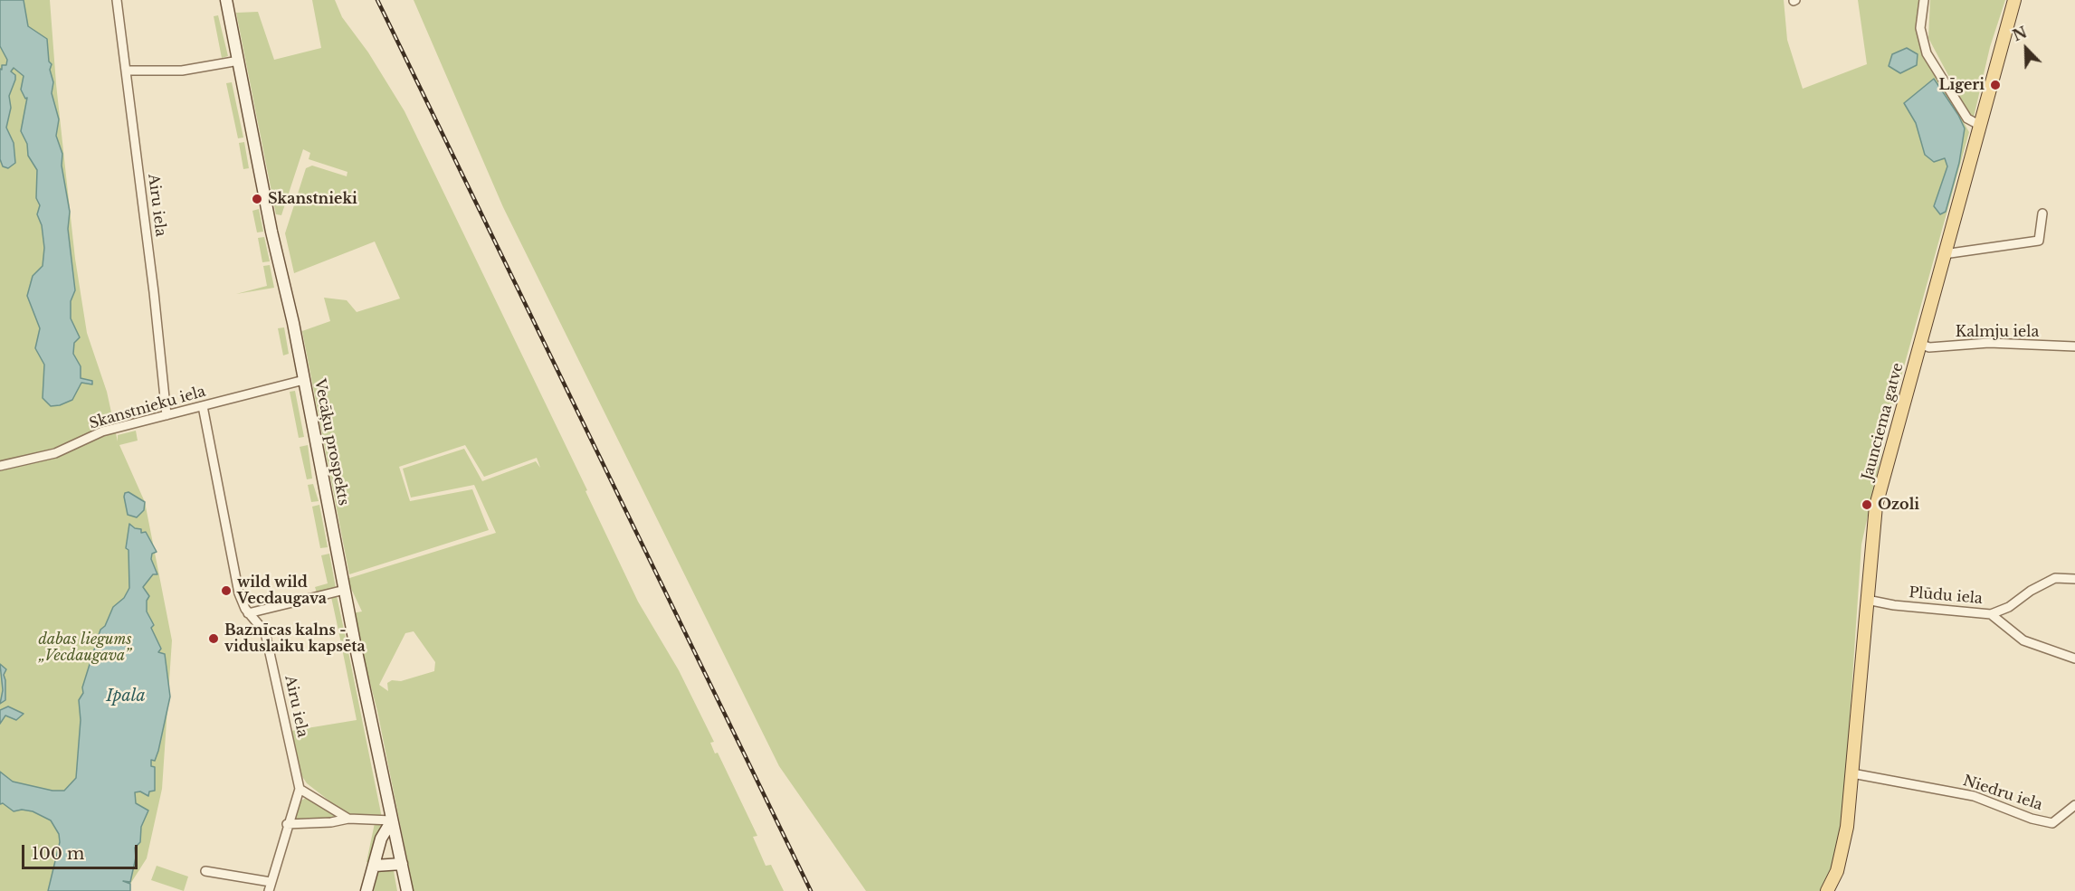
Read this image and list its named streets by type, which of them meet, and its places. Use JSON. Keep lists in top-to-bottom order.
{
  "streets": {
    "main road": ["Jaunciema gatve", "Vecāķu prospekts"],
    "street": [
      "Airu iela",
      "Kalmju iela",
      "Skanstnieku iela",
      "Plūdu iela",
      "Niedru iela"
    ]
  },
  "crossings": [
    ["Airu iela", "Skanstnieku iela"],
    ["Kalmju iela", "Jaunciema gatve"],
    ["Skanstnieku iela", "Vecāķu prospekts"],
    ["Jaunciema gatve", "Plūdu iela"],
    ["Jaunciema gatve", "Niedru iela"]
  ],
  "water": ["Ipala"],
  "parks": ["dabas liegums „Vecdaugava”"],
  "places": [
    "Līgeri",
    "Skanstnieki",
    "Ozoli",
    "wild wild Vecdaugava",
    "Baznīcas kalns - viduslaiku kapsēta"
  ],
  "scale_bar": "100 m",
  "north": "top left"
}
